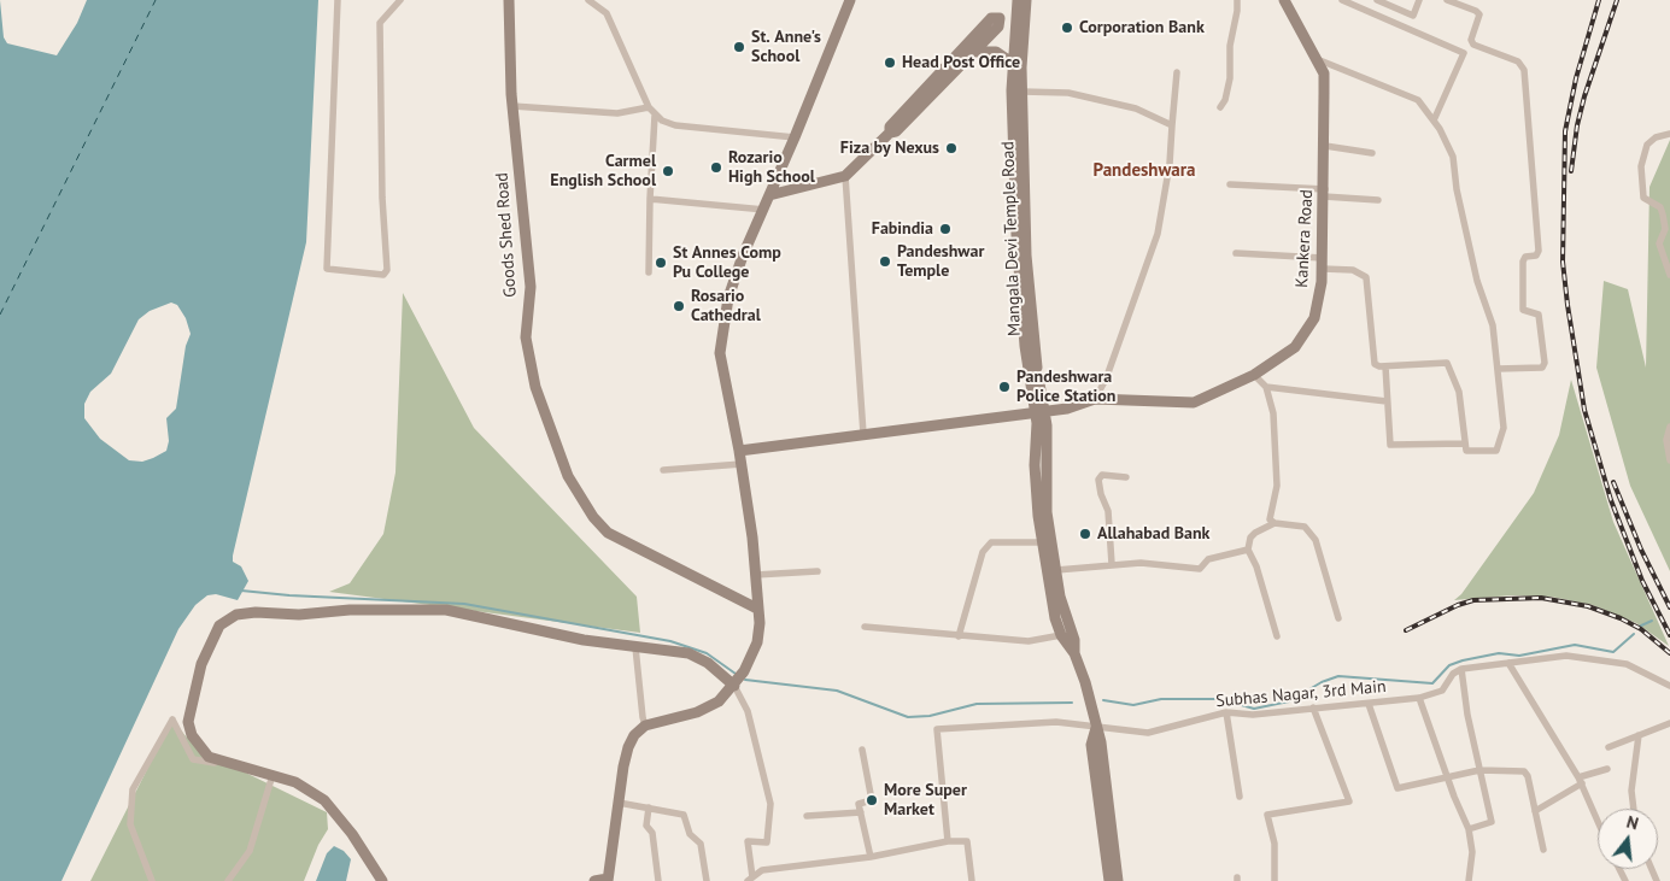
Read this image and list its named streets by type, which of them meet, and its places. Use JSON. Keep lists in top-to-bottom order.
{
  "streets": {
    "street": [
      "Goods Shed Road",
      "Mangala Devi Temple Road",
      "Kankera Road",
      "Subhas Nagar, 3rd Main"
    ]
  },
  "crossings": [
    ["Mangala Devi Temple Road", "Subhas Nagar, 3rd Main"]
  ],
  "districts": ["Pandeshwara"],
  "places": [
    "Corporation Bank",
    "St. Anne's School",
    "Head Post Office",
    "Fiza by Nexus",
    "Rozario High School",
    "Carmel English School",
    "Fabindia",
    "Pandeshwar Temple",
    "St Annes Comp Pu College",
    "Rosario Cathedral",
    "Pandeshwara Police Station",
    "Allahabad Bank",
    "More Super Market"
  ],
  "north": "top"
}
